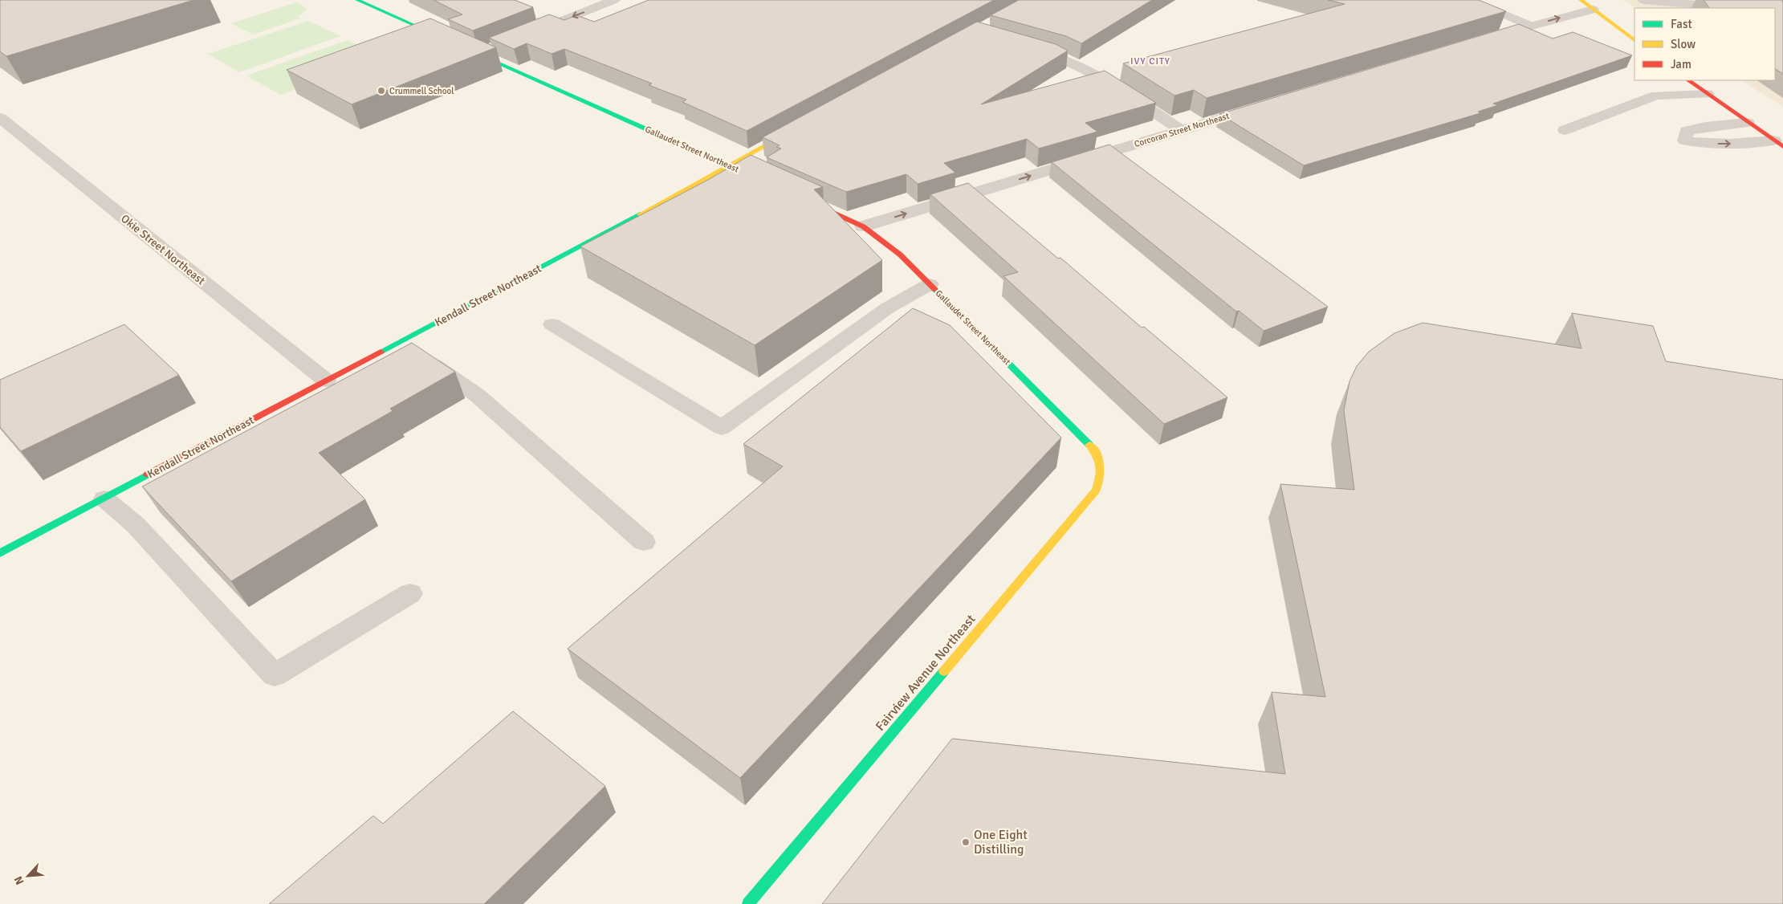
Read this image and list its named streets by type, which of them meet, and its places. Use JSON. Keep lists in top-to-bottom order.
{
  "streets": {
    "street": [
      "Corcoran Street Northeast",
      "Gallaudet Street Northeast",
      "Okie Street Northeast",
      "Kendall Street Northeast",
      "Fairview Avenue Northeast"
    ]
  },
  "crossings": [
    ["Corcoran Street Northeast", "Gallaudet Street Northeast"],
    ["Gallaudet Street Northeast", "Kendall Street Northeast"],
    ["Gallaudet Street Northeast", "Fairview Avenue Northeast"],
    ["Okie Street Northeast", "Kendall Street Northeast"]
  ],
  "one_way": ["Corcoran Street Northeast"],
  "districts": ["IVY CITY"],
  "places": ["Crummell School", "One Eight Distilling"],
  "legend": ["Fast", "Slow", "Jam"],
  "north": "bottom left"
}
